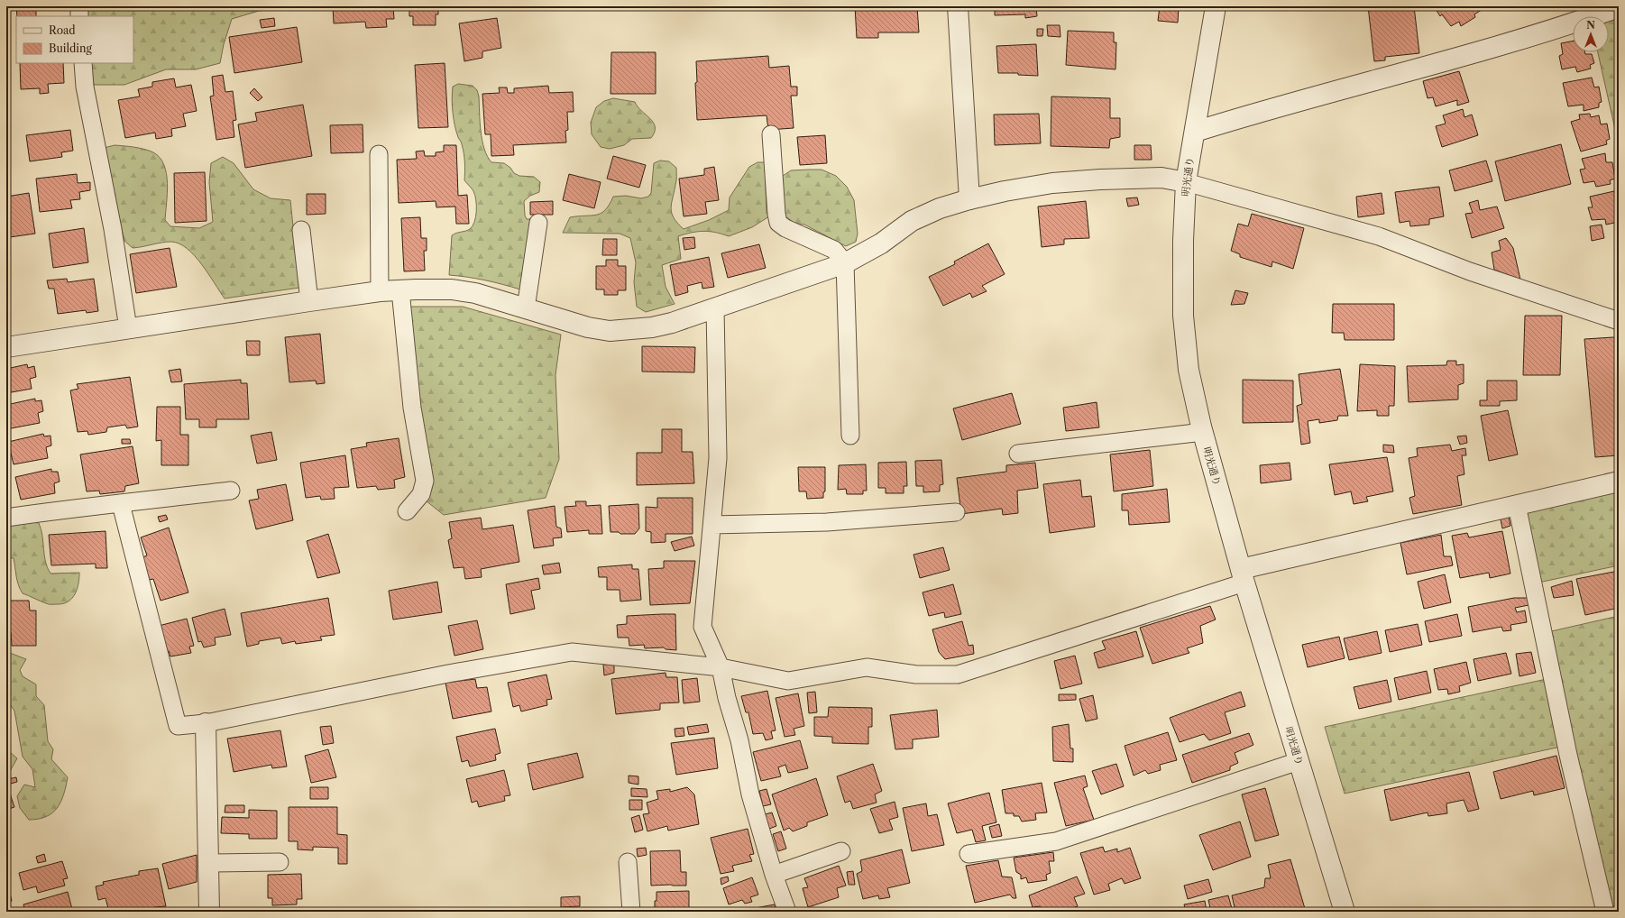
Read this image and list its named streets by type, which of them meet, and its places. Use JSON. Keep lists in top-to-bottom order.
{
  "streets": {
    "street": ["明光通り"]
  },
  "legend": ["Road", "Building"],
  "north": "top"
}
